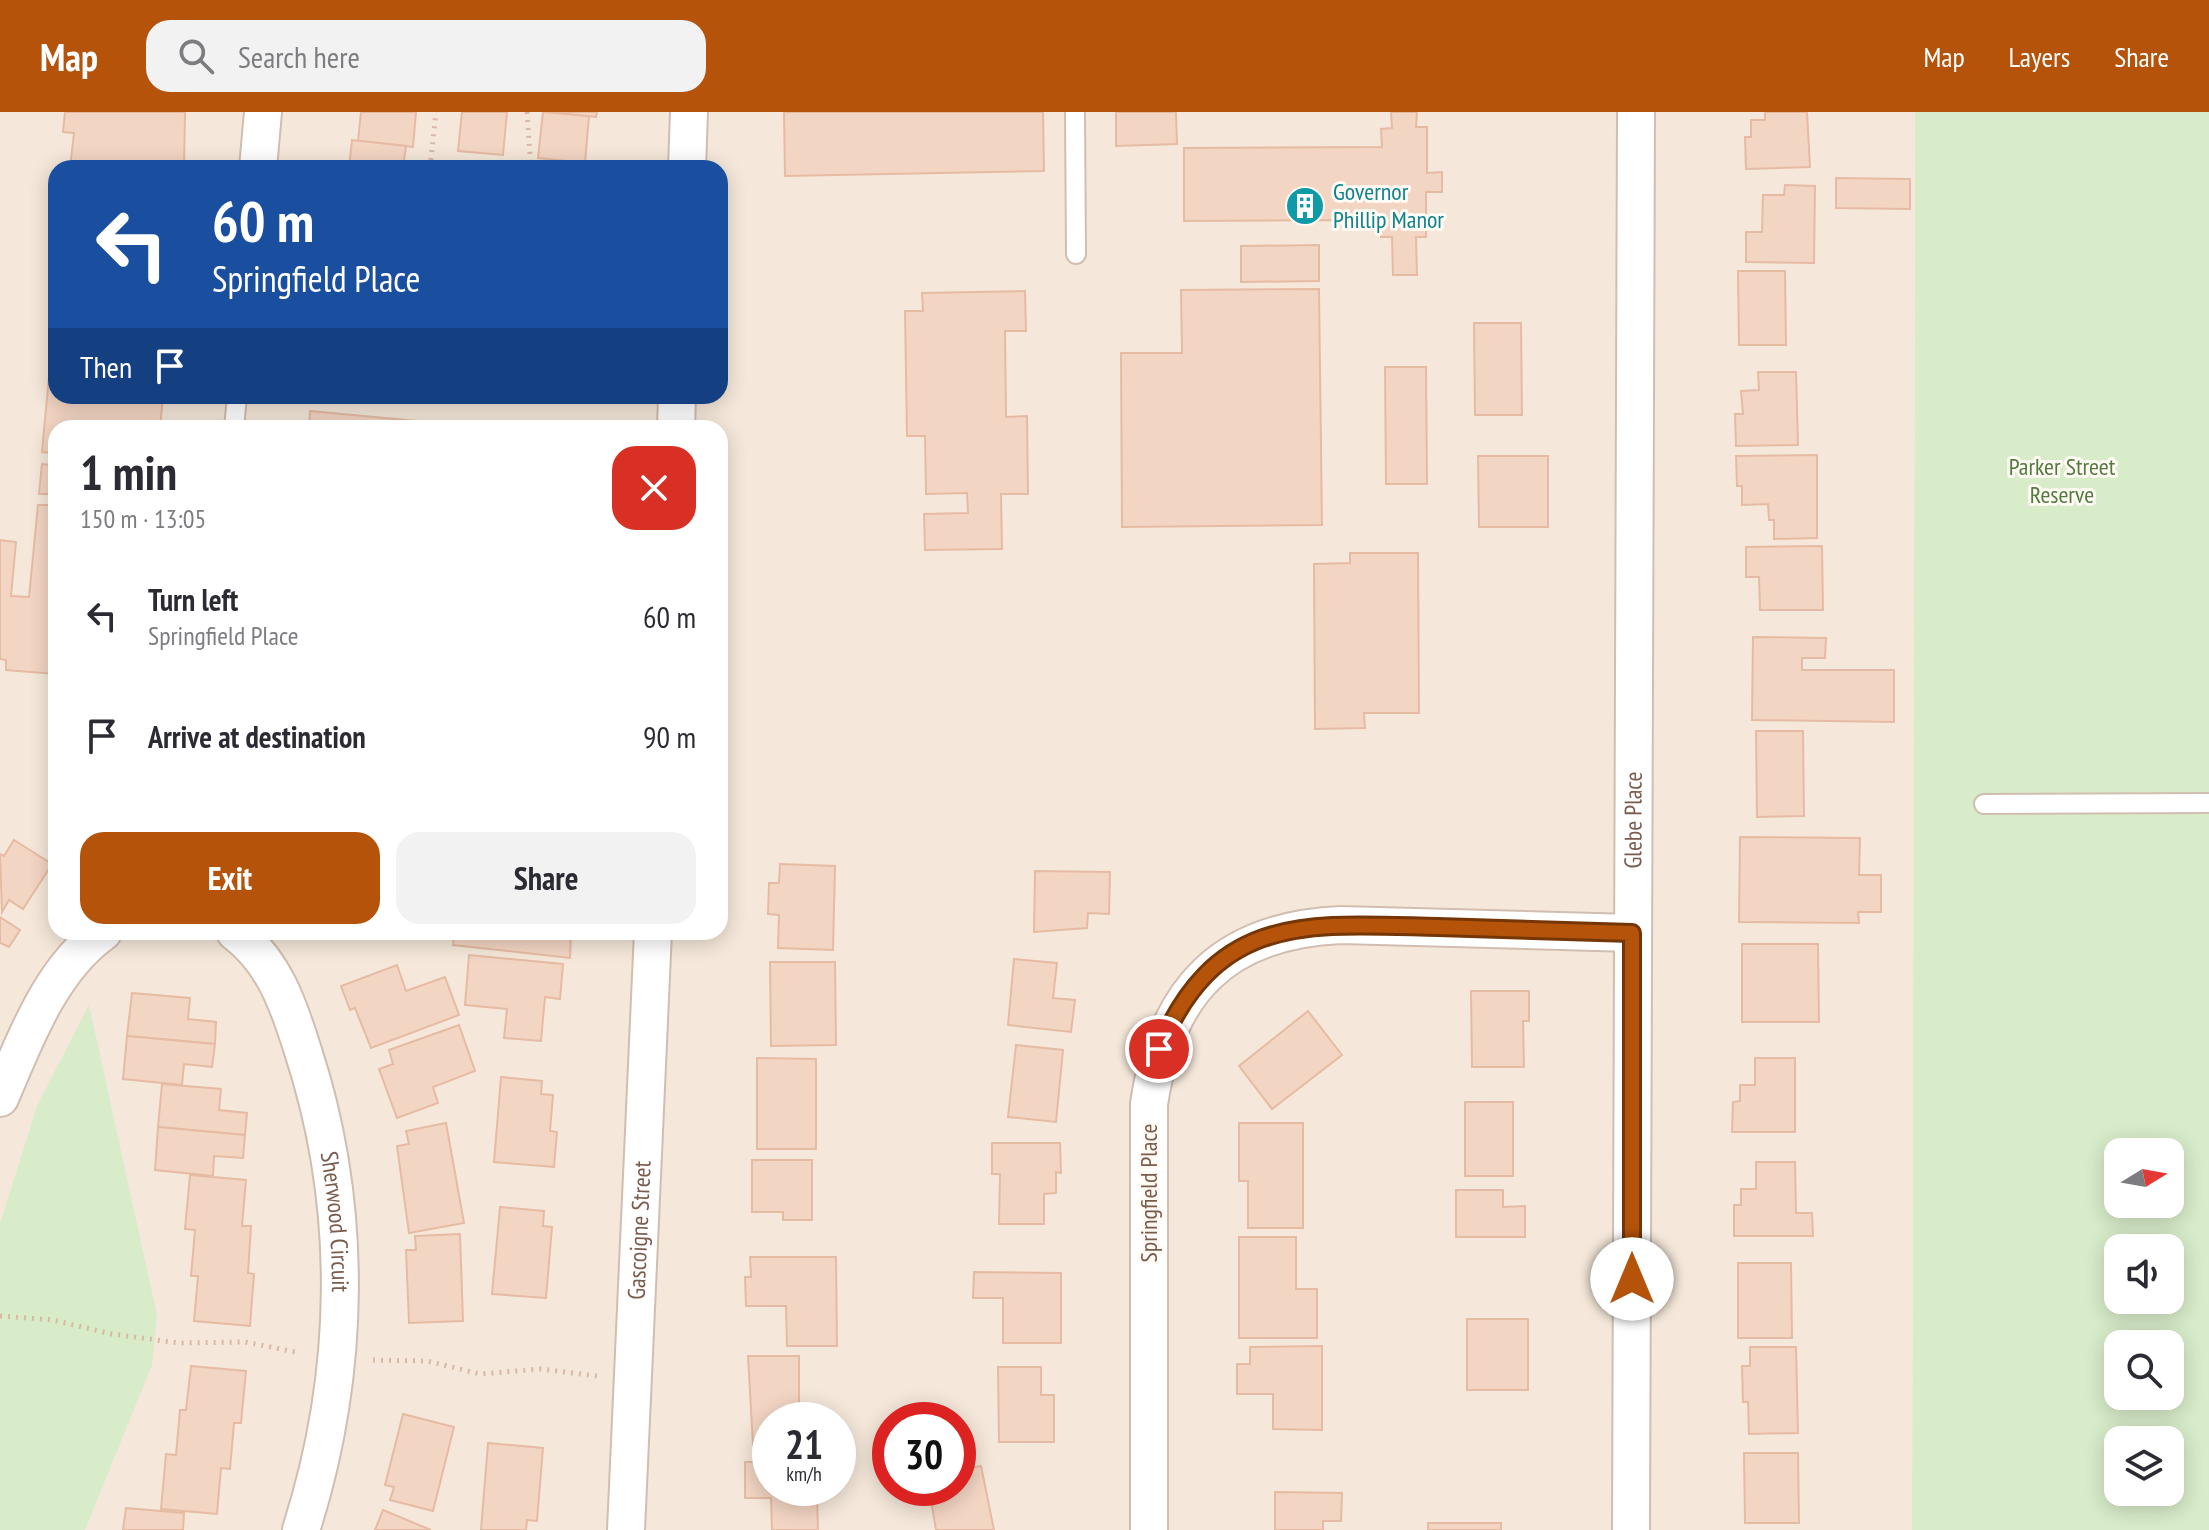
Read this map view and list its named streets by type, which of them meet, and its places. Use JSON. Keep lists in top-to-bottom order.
{
  "streets": {
    "street": [
      "Glebe Place",
      "Springfield Place",
      "Sherwood Circuit",
      "Gascoigne Street"
    ]
  },
  "crossings": [
    ["Glebe Place", "Springfield Place"]
  ],
  "parks": ["Parker Street Reserve"],
  "places": {
    "building": ["Governor Phillip Manor"]
  },
  "north": "right",
  "page": {
    "header": "Map",
    "search": "Search here",
    "nav": ["Map", "Layers", "Share"],
    "turn": ["60 m", "Springfield Place"],
    "then": "Then",
    "heading": ["1 min", "150 m · 13:05"],
    "list": [
      {
        "name": "Turn left",
        "note": "Springfield Place",
        "value": "60 m"
      },
      {
        "name": "Arrive at destination",
        "value": "90 m"
      }
    ],
    "buttons": ["Exit", "Share"],
    "speed": "21 km/h",
    "limit": "30"
  }
}
